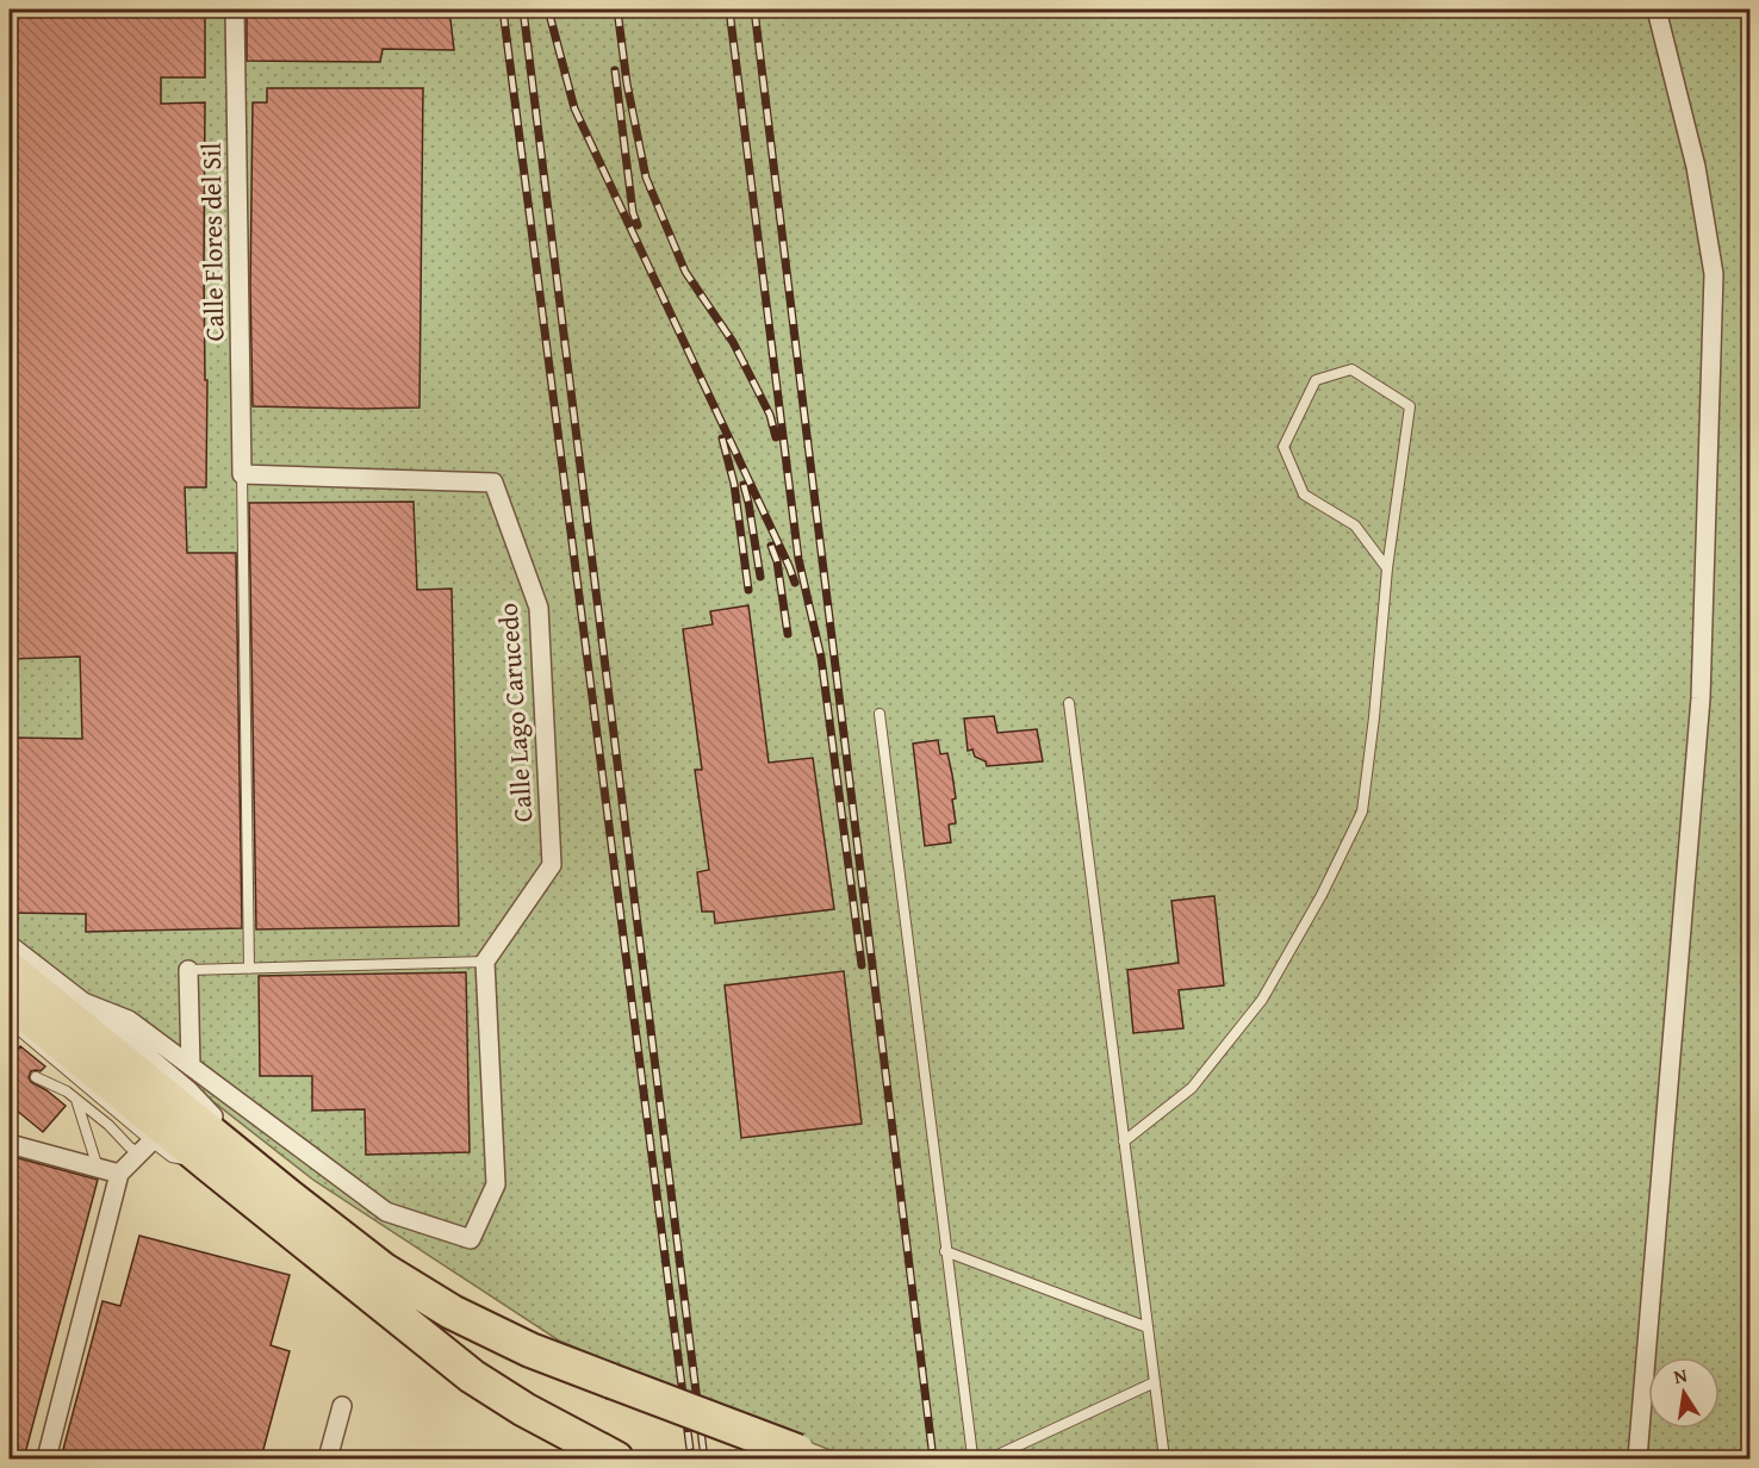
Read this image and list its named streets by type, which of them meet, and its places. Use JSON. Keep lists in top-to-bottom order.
{
  "streets": {
    "street": ["Calle Flores del Sil", "Calle Lago Carucedo"]
  },
  "crossings": [
    ["Calle Flores del Sil", "Calle Lago Carucedo"]
  ],
  "north": "top"
}
